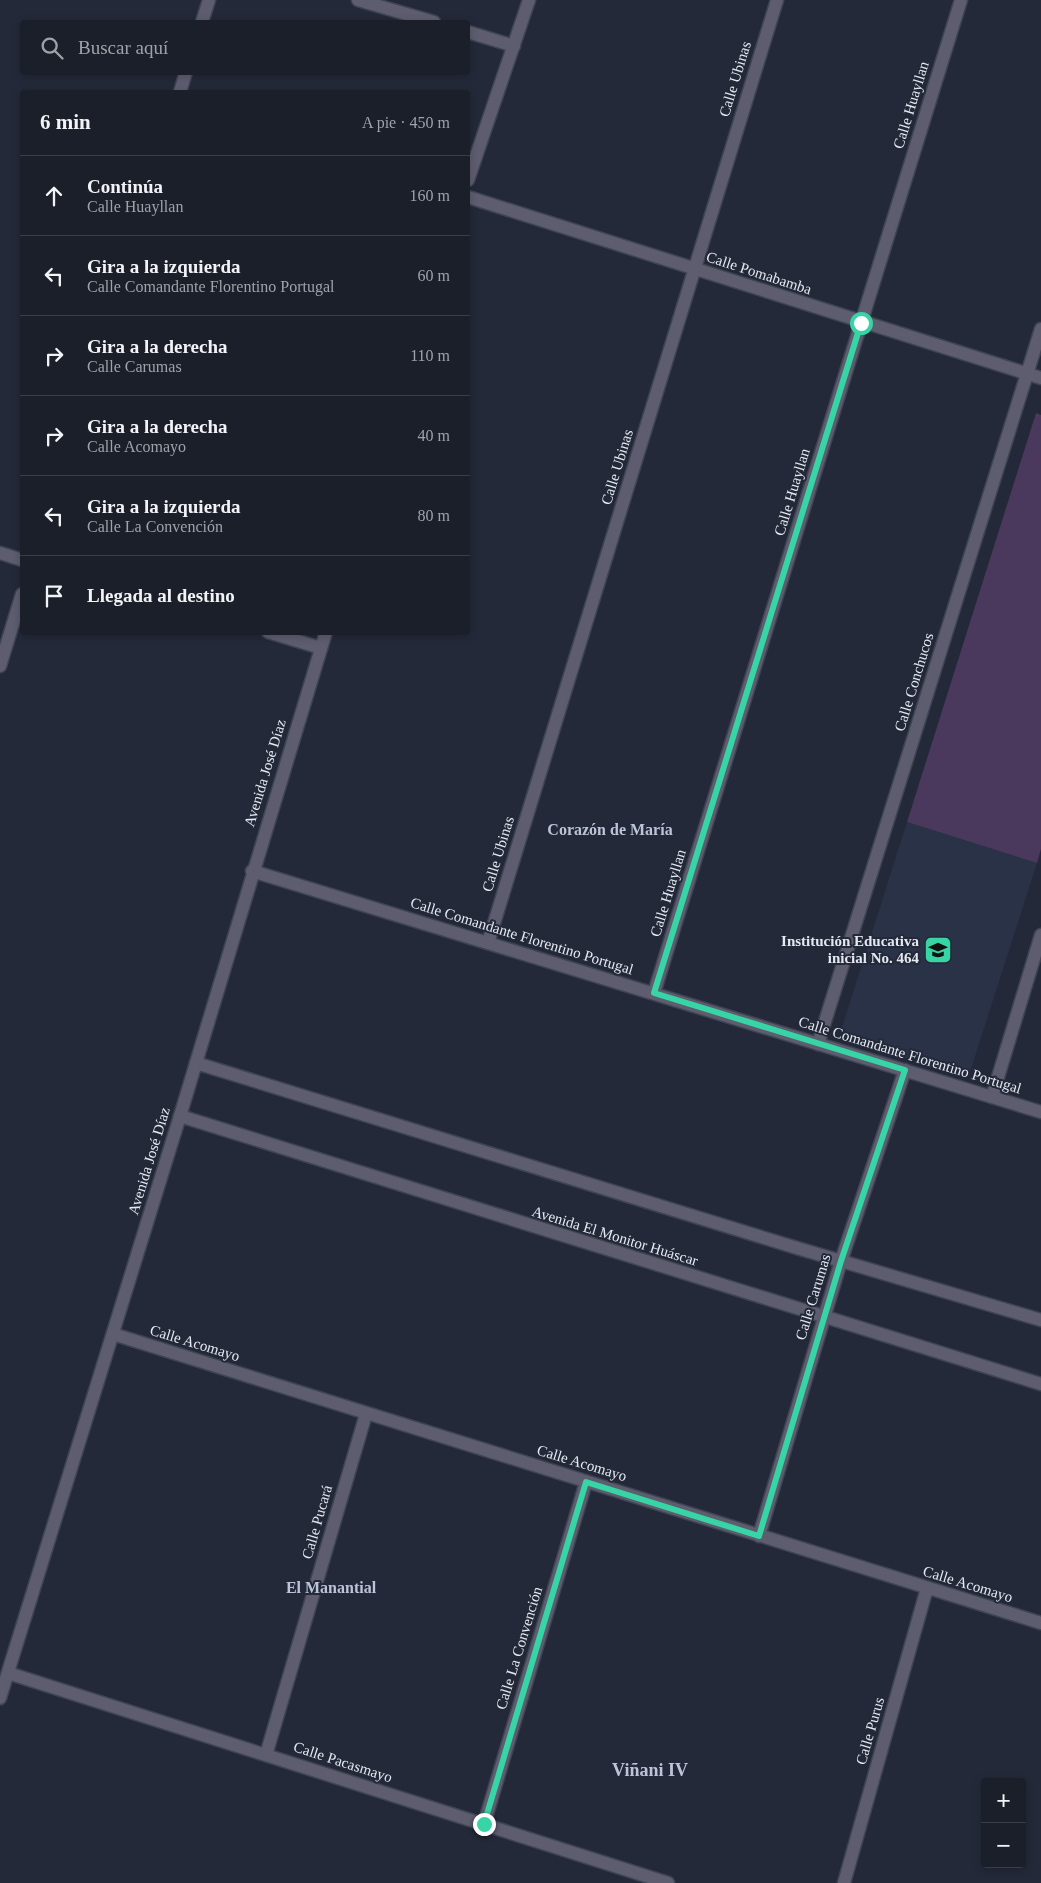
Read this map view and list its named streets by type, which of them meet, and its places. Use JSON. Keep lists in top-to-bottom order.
{
  "streets": {
    "street": [
      "Calle Ubinas",
      "Calle Huayllan",
      "Calle Pomabamba",
      "Calle Conchucos",
      "Avenida José Díaz",
      "Calle Comandante Florentino Portugal",
      "Avenida El Monitor Huáscar",
      "Calle Carumas",
      "Calle Acomayo",
      "Calle Pucará",
      "Calle La Convención",
      "Calle Purus",
      "Calle Pacasmayo"
    ]
  },
  "crossings": [
    ["Calle Ubinas", "Calle Pomabamba"],
    ["Calle Ubinas", "Calle Comandante Florentino Portugal"],
    ["Calle Huayllan", "Calle Pomabamba"],
    ["Calle Huayllan", "Calle Comandante Florentino Portugal"],
    ["Calle Pomabamba", "Calle Conchucos"],
    ["Calle Conchucos", "Calle Comandante Florentino Portugal"],
    ["Avenida José Díaz", "Calle Comandante Florentino Portugal"],
    ["Avenida José Díaz", "Avenida El Monitor Huáscar"],
    ["Avenida José Díaz", "Calle Acomayo"],
    ["Avenida José Díaz", "Calle Pacasmayo"],
    ["Calle Comandante Florentino Portugal", "Calle Carumas"],
    ["Avenida El Monitor Huáscar", "Calle Carumas"],
    ["Calle Carumas", "Calle Acomayo"],
    ["Calle Acomayo", "Calle Pucará"],
    ["Calle Acomayo", "Calle La Convención"],
    ["Calle Acomayo", "Calle Purus"],
    ["Calle Pucará", "Calle Pacasmayo"],
    ["Calle La Convención", "Calle Pacasmayo"]
  ],
  "districts": ["Corazón de María", "El Manantial", "Viñani IV"],
  "places": {
    "school or university": ["Institución Educativa inicial No. 464"]
  },
  "page": {
    "search": "Buscar aquí",
    "heading": ["6 min", "A pie · 450 m"],
    "list": [
      ["Continúa", "Calle Huayllan", "160 m"],
      ["Gira a la izquierda", "Calle Comandante Florentino Portugal", "60 m"],
      ["Gira a la derecha", "Calle Carumas", "110 m"],
      ["Gira a la derecha", "Calle Acomayo", "40 m"],
      ["Gira a la izquierda", "Calle La Convención", "80 m"],
      "Llegada al destino"
    ],
    "map_buttons": ["+", "−"]
  }
}
